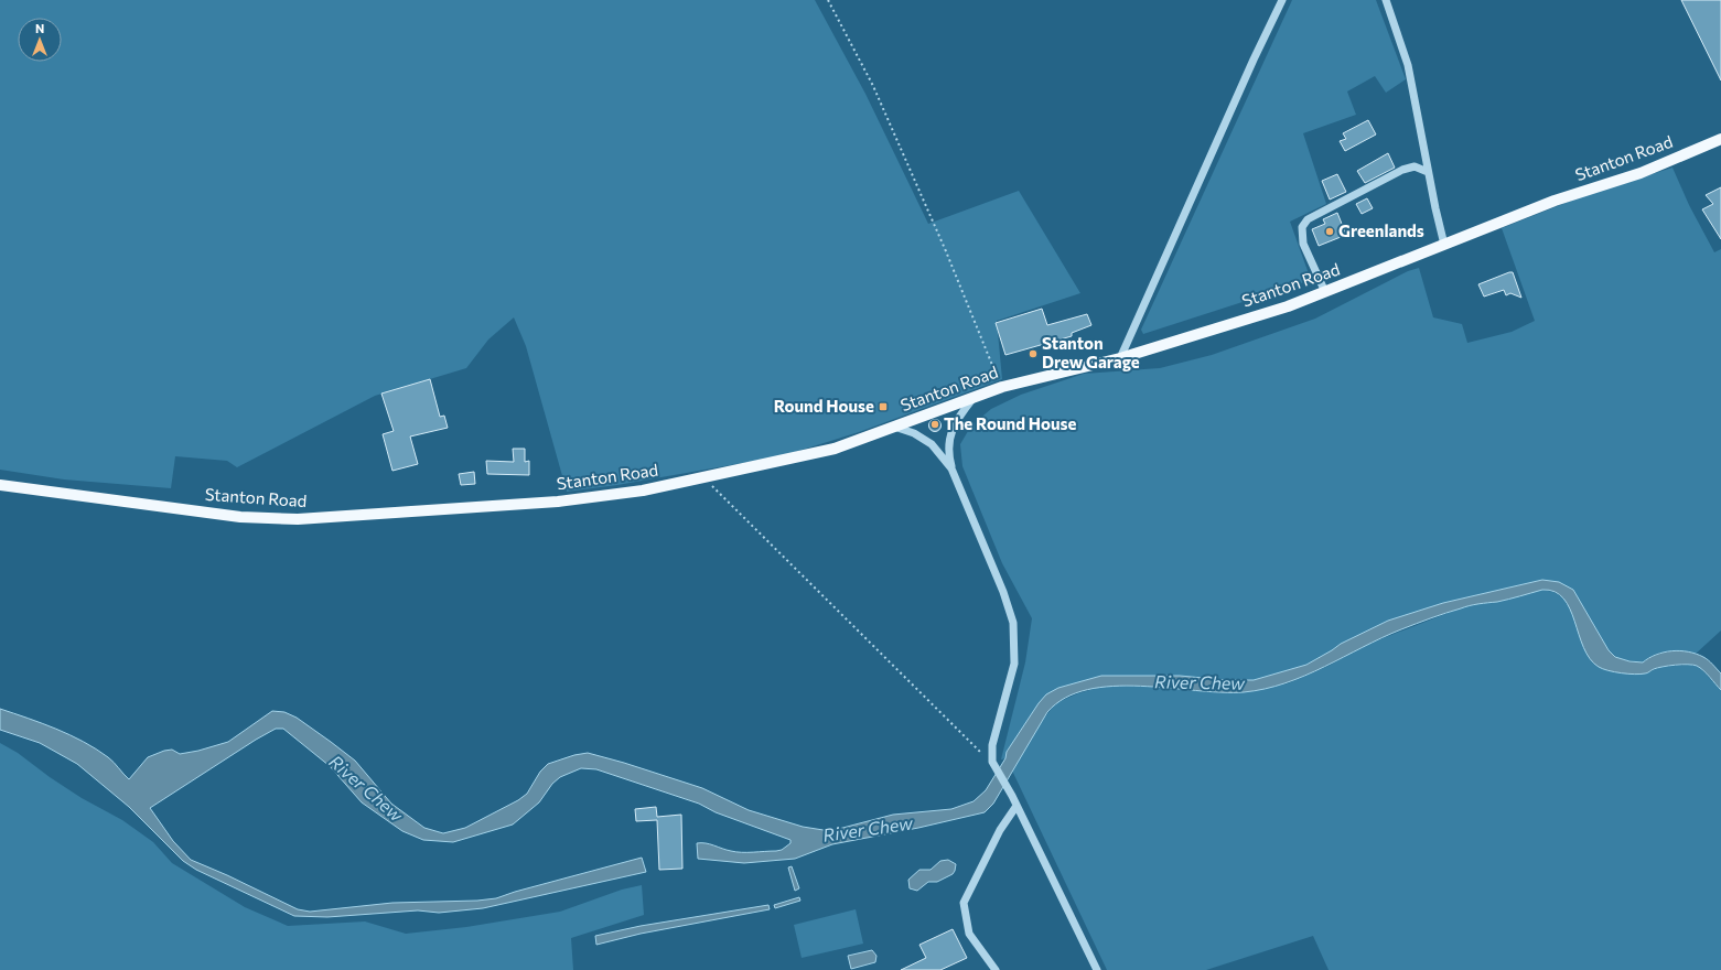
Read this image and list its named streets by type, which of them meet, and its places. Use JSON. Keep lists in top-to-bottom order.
{
  "streets": {
    "main road": ["Stanton Road"]
  },
  "water": ["River Chew"],
  "places": {
    "other": ["Greenlands", "Stanton Drew Garage", "The Round House"],
    "transit": ["Round House"]
  },
  "north": "top"
}
